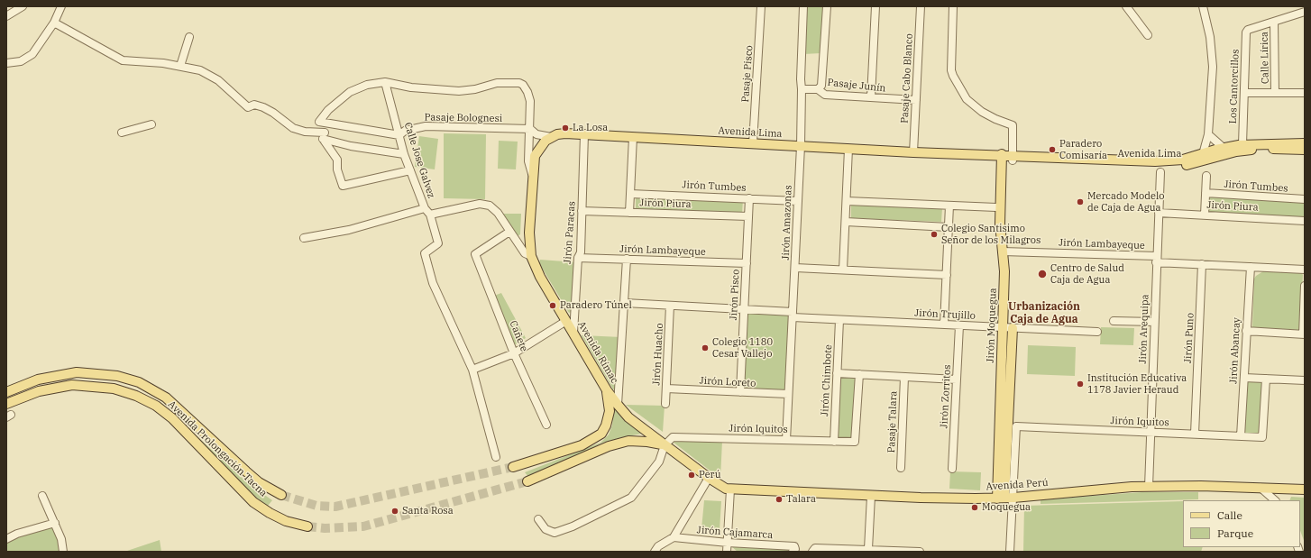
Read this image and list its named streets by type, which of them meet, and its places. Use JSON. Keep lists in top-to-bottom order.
{
  "streets": {
    "main road": [
      "Avenida Lima",
      "Jirón Moquegua",
      "Avenida Rímac",
      "Avenida Prolongación Tacna",
      "Avenida Perú"
    ],
    "street": [
      "Calle Lírica",
      "Pasaje Pisco",
      "Pasaje Cabo Blanco",
      "Pasaje Junín",
      "Los Cantorcillos",
      "Pasaje Bolognesi",
      "Calle Jose Galvez",
      "Jirón Tumbes",
      "Jirón Piura",
      "Jirón Amazonas",
      "Jirón Paracas",
      "Jirón Lambayeque",
      "Jirón Pisco",
      "Jirón Trujillo",
      "Jirón Arequipa",
      "Cañete",
      "Jirón Puno",
      "Jirón Abancay",
      "Jirón Huacho",
      "Jirón Chimbote",
      "Jirón Loreto",
      "Jirón Zorritos",
      "Pasaje Talara",
      "Jirón Iquitos",
      "Jirón Cajamarca"
    ]
  },
  "crossings": [
    ["Calle Lírica", "Los Cantorcillos"],
    ["Pasaje Pisco", "Avenida Lima"],
    ["Pasaje Cabo Blanco", "Pasaje Junín"],
    ["Pasaje Cabo Blanco", "Avenida Lima"],
    ["Los Cantorcillos", "Avenida Lima"],
    ["Pasaje Bolognesi", "Calle Jose Galvez"],
    ["Avenida Lima", "Jirón Amazonas"],
    ["Avenida Lima", "Jirón Paracas"],
    ["Avenida Lima", "Jirón Moquegua"],
    ["Jirón Tumbes", "Jirón Amazonas"],
    ["Jirón Tumbes", "Jirón Pisco"],
    ["Jirón Piura", "Jirón Paracas"],
    ["Jirón Piura", "Jirón Pisco"],
    ["Jirón Piura", "Jirón Arequipa"],
    ["Jirón Amazonas", "Jirón Trujillo"],
    ["Jirón Amazonas", "Jirón Loreto"],
    ["Jirón Amazonas", "Jirón Iquitos"],
    ["Jirón Paracas", "Jirón Lambayeque"],
    ["Jirón Paracas", "Avenida Rímac"],
    ["Jirón Lambayeque", "Jirón Pisco"],
    ["Jirón Lambayeque", "Jirón Moquegua"],
    ["Jirón Lambayeque", "Jirón Arequipa"],
    ["Jirón Lambayeque", "Jirón Puno"],
    ["Jirón Lambayeque", "Jirón Abancay"],
    ["Jirón Pisco", "Jirón Trujillo"],
    ["Jirón Pisco", "Jirón Loreto"],
    ["Jirón Trujillo", "Jirón Moquegua"],
    ["Jirón Trujillo", "Jirón Huacho"],
    ["Jirón Trujillo", "Jirón Chimbote"],
    ["Jirón Trujillo", "Jirón Zorritos"],
    ["Jirón Moquegua", "Jirón Iquitos"],
    ["Jirón Moquegua", "Avenida Perú"],
    ["Jirón Arequipa", "Jirón Iquitos"],
    ["Jirón Arequipa", "Avenida Perú"],
    ["Jirón Puno", "Jirón Iquitos"],
    ["Jirón Abancay", "Jirón Iquitos"],
    ["Avenida Rímac", "Jirón Iquitos"],
    ["Avenida Rímac", "Avenida Perú"],
    ["Jirón Huacho", "Jirón Loreto"],
    ["Jirón Chimbote", "Jirón Iquitos"],
    ["Jirón Iquitos", "Avenida Perú"]
  ],
  "districts": ["Urbanización Caja de Agua"],
  "places": [
    "La Losa",
    "Paradero Comisaría",
    "Mercado Modelo de Caja de Agua",
    "Colegio Santisimo Señor de los Milagros",
    "Centro de Salud Caja de Agua",
    "Paradero Túnel",
    "Colegio 1180 Cesar Vallejo",
    "Institución Educativa 1178 Javier Heraud",
    "Perú",
    "Talara",
    "Moquegua",
    "Santa Rosa"
  ],
  "legend": ["Calle", "Parque"]
}
